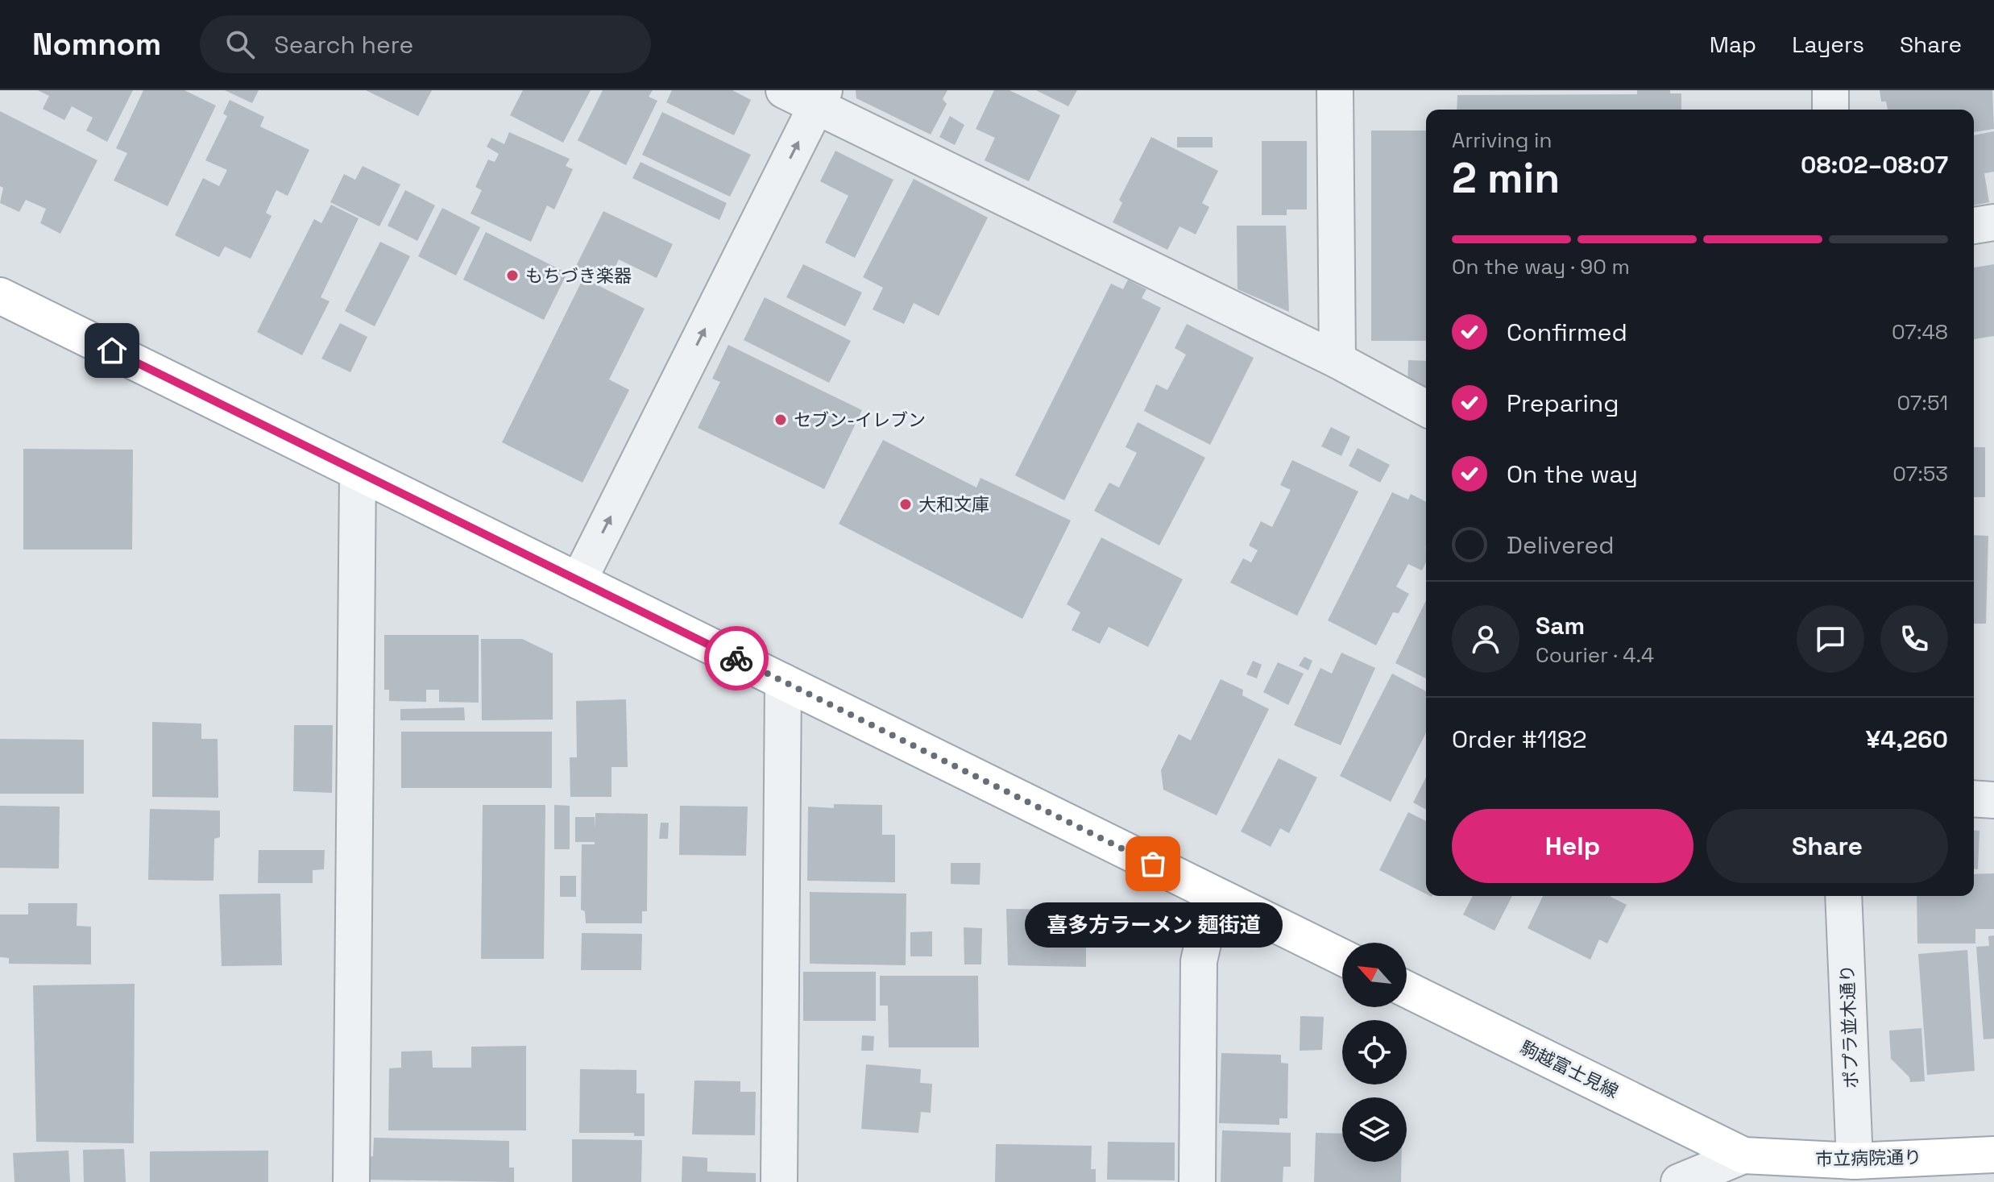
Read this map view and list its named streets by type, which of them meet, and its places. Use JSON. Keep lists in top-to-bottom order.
{
  "streets": {
    "main road": ["駒越富士見線", "市立病院通り"],
    "street": ["ポプラ並木通り"]
  },
  "crossings": [
    ["ポプラ並木通り", "市立病院通り"],
    ["駒越富士見線", "市立病院通り"]
  ],
  "places": [
    "もちづき楽器",
    "セブン-イレブン",
    "大和文庫",
    "喜多方ラーメン 麺街道"
  ],
  "north": "top left",
  "page": {
    "header": "Nomnom",
    "search": "Search here",
    "nav": ["Map", "Layers", "Share"],
    "heading": ["2 min", "Arriving in", "08:02–08:07"],
    "panel": [
      "Sam",
      "Courier · 4.4",
      "Order #1182",
      "¥4,260"
    ],
    "bar": "On the way · 90 m",
    "list": [
      ["Confirmed", "07:48"],
      ["Preparing", "07:51"],
      ["On the way", "07:53"],
      "Delivered"
    ],
    "buttons": ["Help", "Share"],
    "bubble": "喜多方ラーメン 麺街道"
  }
}
